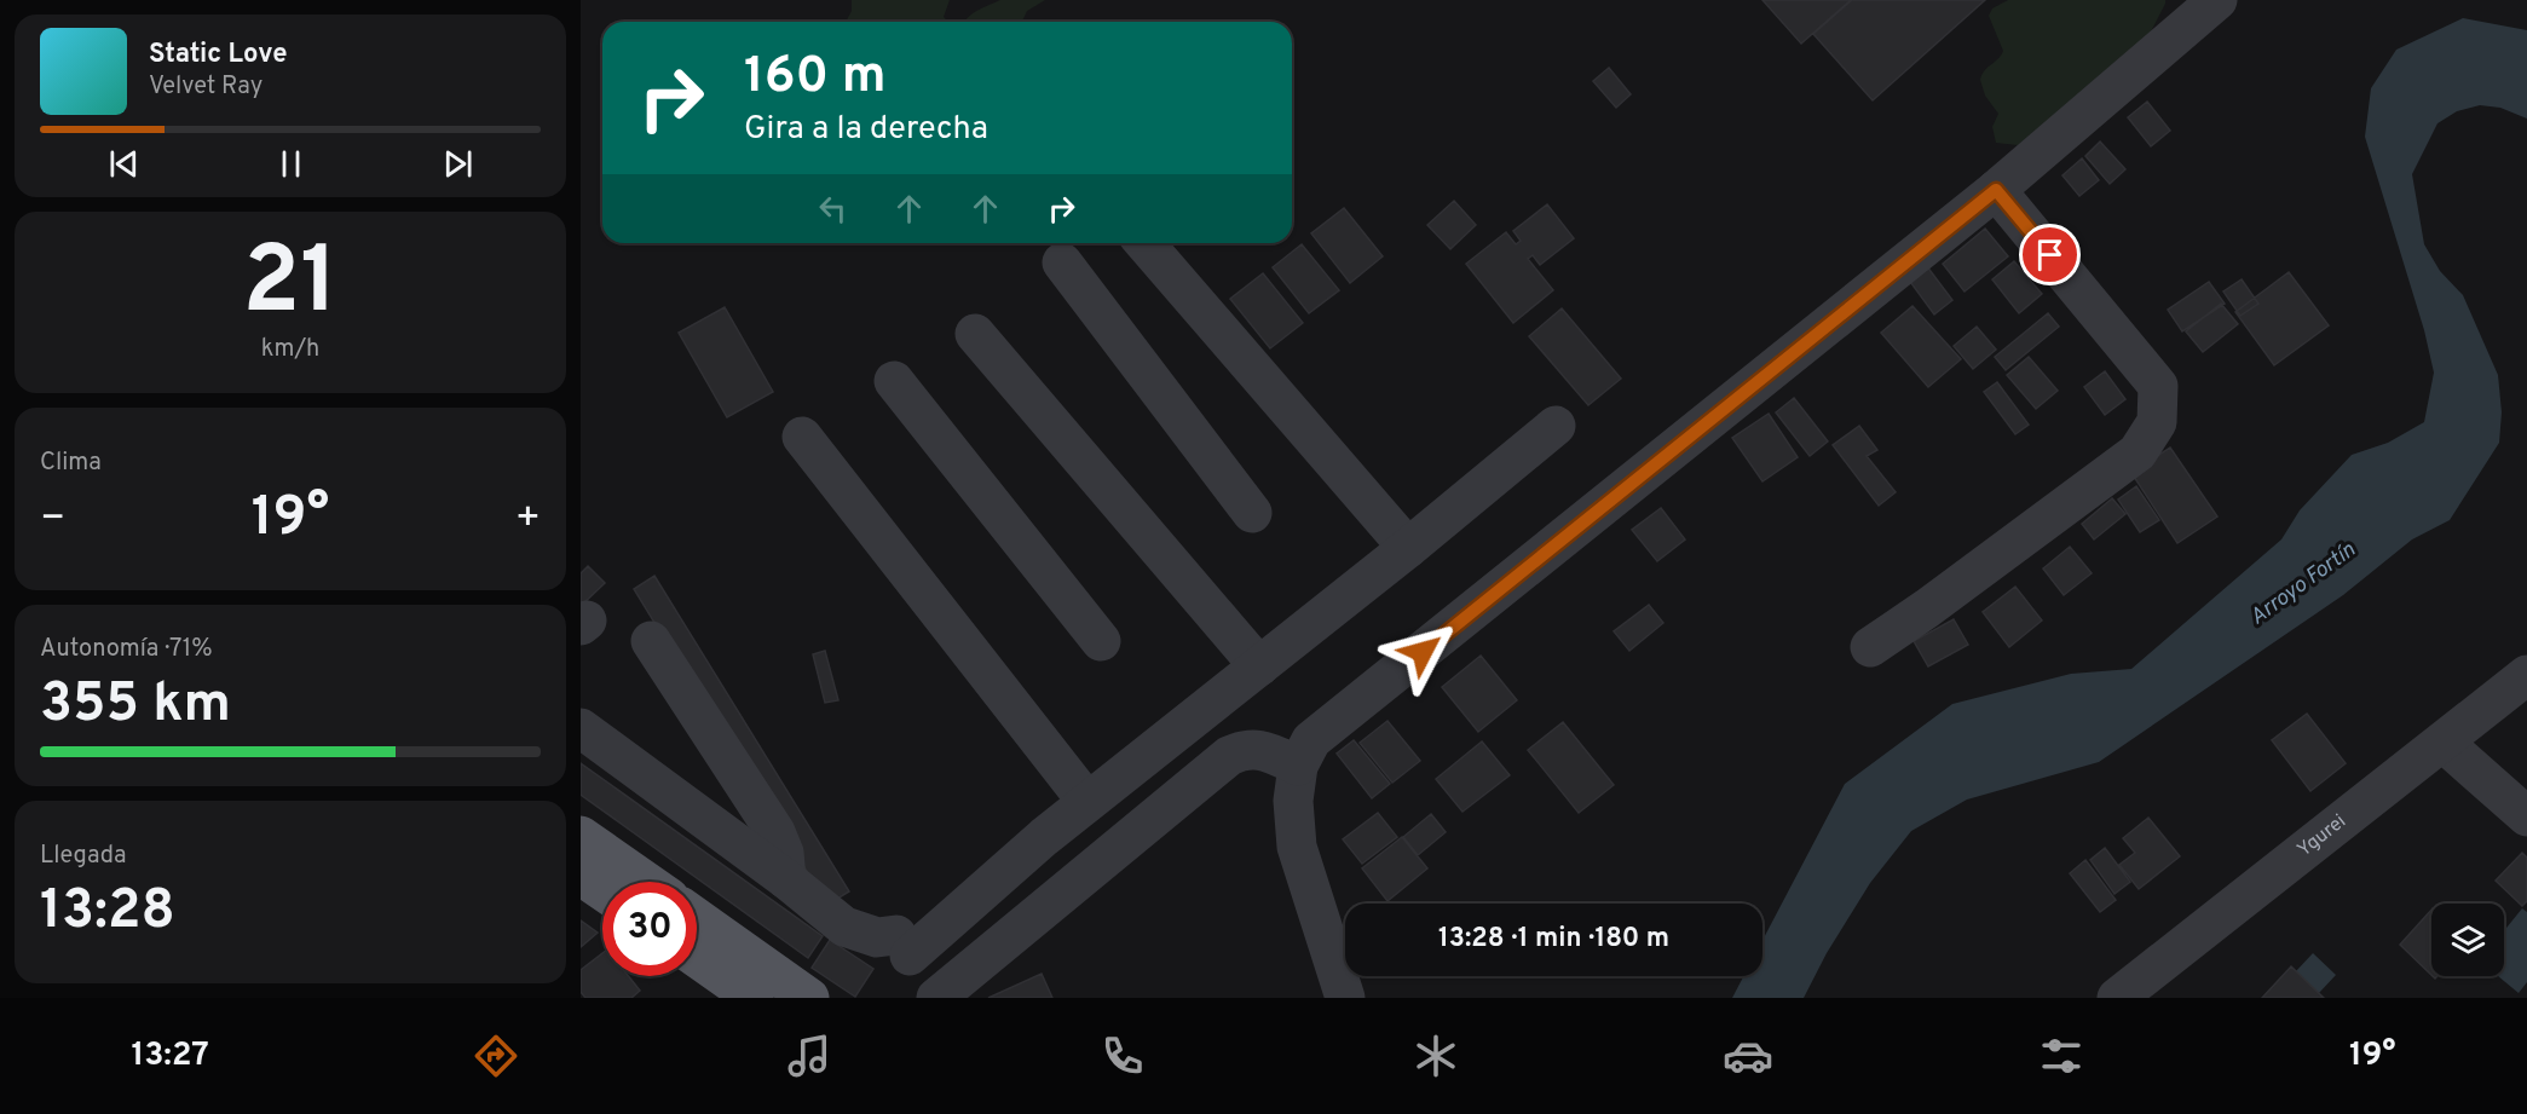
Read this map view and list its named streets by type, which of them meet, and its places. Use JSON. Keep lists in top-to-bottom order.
{
  "streets": {
    "street": ["Ygurei"]
  },
  "water": ["Arroyo Fortín"],
  "page": {
    "turn": ["160 m", "Gira a la derecha"],
    "song": ["Static Love", "Velvet Ray"],
    "tile": [
      ["21", "km/h"],
      "Clima",
      ["Autonomía · 71%", "355 km"],
      ["Llegada", "13:28"]
    ],
    "heat": ["−", "19°", "+"],
    "limit": "30",
    "trip": "13:28 · 1 min · 180 m",
    "tabs": ["13:27", "19°"]
  }
}
